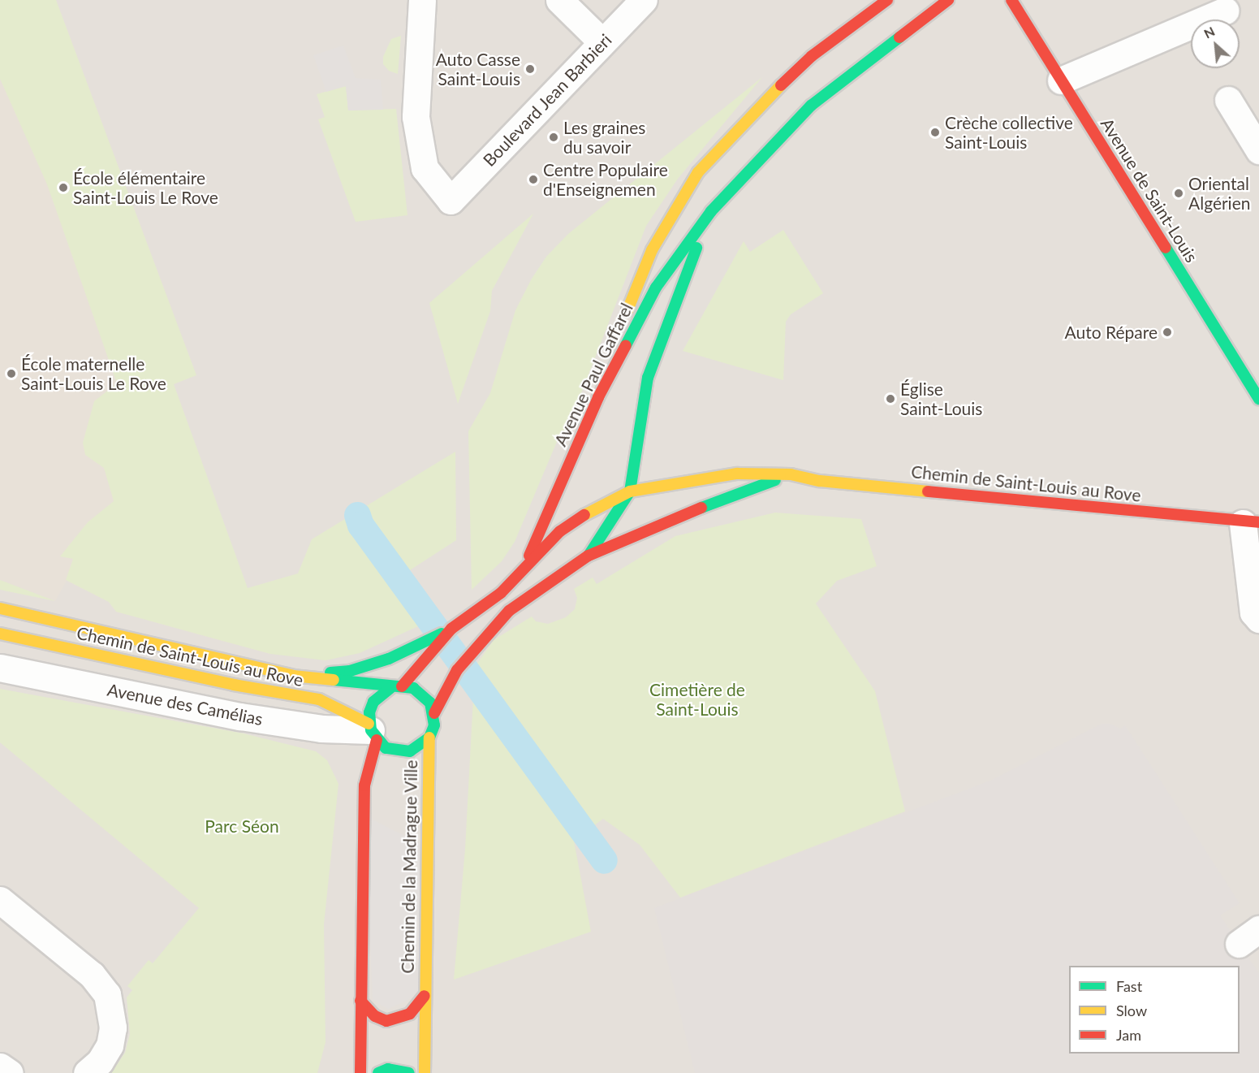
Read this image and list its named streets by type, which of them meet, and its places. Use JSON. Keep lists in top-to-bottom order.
{
  "streets": {
    "main road": [
      "Avenue de Saint-Louis",
      "Avenue Paul Gaffarel",
      "Chemin de Saint-Louis au Rove",
      "Chemin de la Madrague Ville"
    ],
    "street": ["Boulevard Jean Barbieri", "Avenue des Camélias"]
  },
  "crossings": [
    ["Avenue Paul Gaffarel", "Chemin de Saint-Louis au Rove"],
    ["Chemin de Saint-Louis au Rove", "Avenue des Camélias"],
    ["Chemin de Saint-Louis au Rove", "Chemin de la Madrague Ville"],
    ["Avenue des Camélias", "Chemin de la Madrague Ville"]
  ],
  "parks": ["Cimetière de Saint-Louis", "Parc Séon"],
  "places": [
    "Auto Casse Saint-Louis",
    "Crèche collective Saint-Louis",
    "Les graines du savoir",
    "Centre Populaire d'Enseignemen",
    "École élémentaire Saint-Louis Le Rove",
    "Oriental Algérien",
    "Auto Répare",
    "École maternelle Saint-Louis Le Rove",
    "Église Saint-Louis"
  ],
  "legend": ["Fast", "Slow", "Jam"],
  "north": "top left"
}
